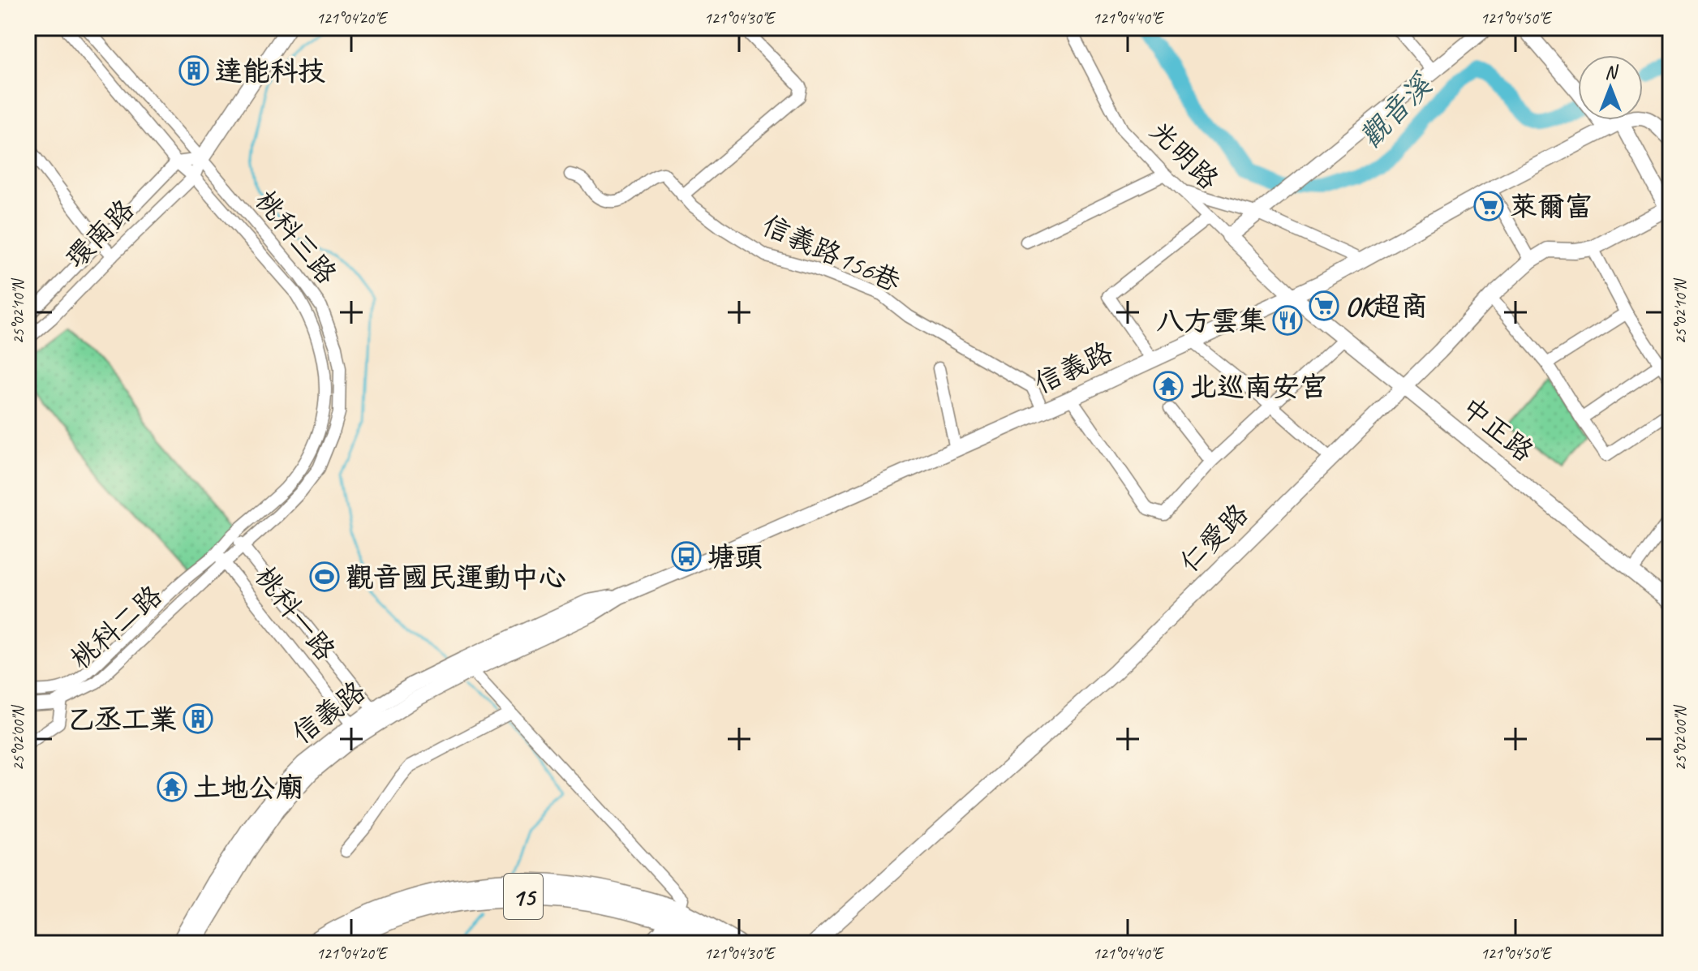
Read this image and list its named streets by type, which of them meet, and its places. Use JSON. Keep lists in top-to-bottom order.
{
  "streets": {
    "main road": ["15"],
    "street": [
      "光明路",
      "環南路",
      "桃科三路",
      "信義路156巷",
      "信義路",
      "中正路",
      "仁愛路",
      "桃科一路",
      "桃科二路"
    ]
  },
  "crossings": [
    ["光明路", "信義路"],
    ["光明路", "中正路"],
    ["環南路", "桃科三路"],
    ["桃科三路", "桃科一路"],
    ["桃科三路", "桃科二路"],
    ["信義路156巷", "信義路"],
    ["信義路", "中正路"],
    ["信義路", "桃科一路"],
    ["中正路", "仁愛路"],
    ["桃科一路", "桃科二路"]
  ],
  "water": ["觀音溪"],
  "places": {
    "building": ["達能科技", "乙丞工業"],
    "supermarket": ["萊爾富", "OK超商"],
    "restaurant": ["八方雲集"],
    "temple": ["北巡南安宮", "土地公廟"],
    "bus stop": ["塘頭"],
    "sports": ["觀音國民運動中心"]
  },
  "north": "top",
  "coordinates": [
    "121°04'20\"E",
    "121°04'30\"E",
    "121°04'40\"E",
    "121°04'50\"E",
    "25°02'10\"N",
    "25°02'00\"N"
  ]
}
